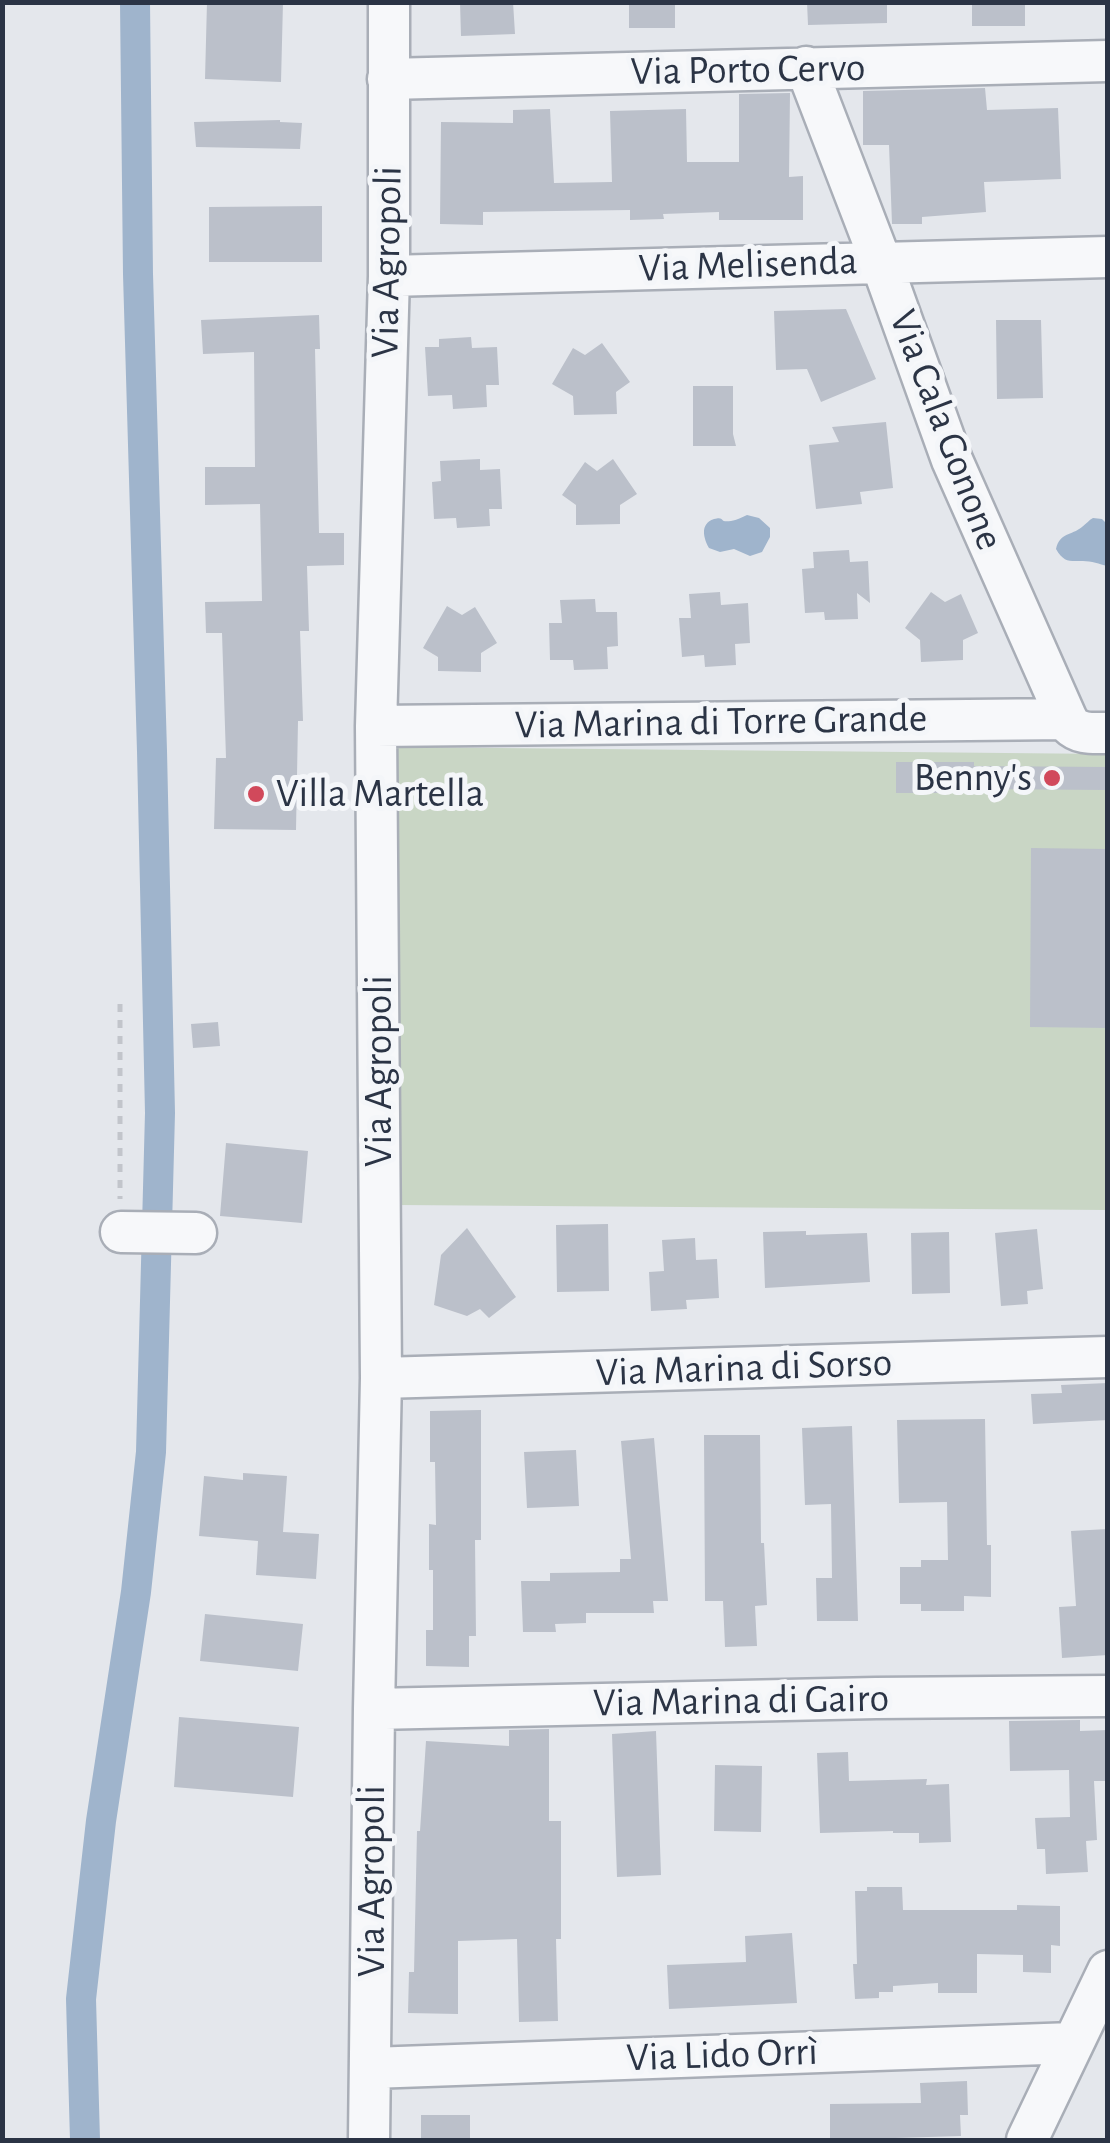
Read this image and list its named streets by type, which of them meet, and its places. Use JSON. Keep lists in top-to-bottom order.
{
  "streets": {
    "street": [
      "Via Porto Cervo",
      "Via Agropoli",
      "Via Melisenda",
      "Via Cala Gonone",
      "Via Marina di Torre Grande",
      "Via Marina di Sorso",
      "Via Marina di Gairo",
      "Via Lido Orrì"
    ]
  },
  "crossings": [
    ["Via Porto Cervo", "Via Agropoli"],
    ["Via Porto Cervo", "Via Cala Gonone"],
    ["Via Agropoli", "Via Melisenda"],
    ["Via Agropoli", "Via Marina di Torre Grande"],
    ["Via Agropoli", "Via Marina di Sorso"],
    ["Via Agropoli", "Via Marina di Gairo"],
    ["Via Agropoli", "Via Lido Orrì"],
    ["Via Melisenda", "Via Cala Gonone"],
    ["Via Cala Gonone", "Via Marina di Torre Grande"]
  ],
  "places": ["Benny's", "Villa Martella"]
}
